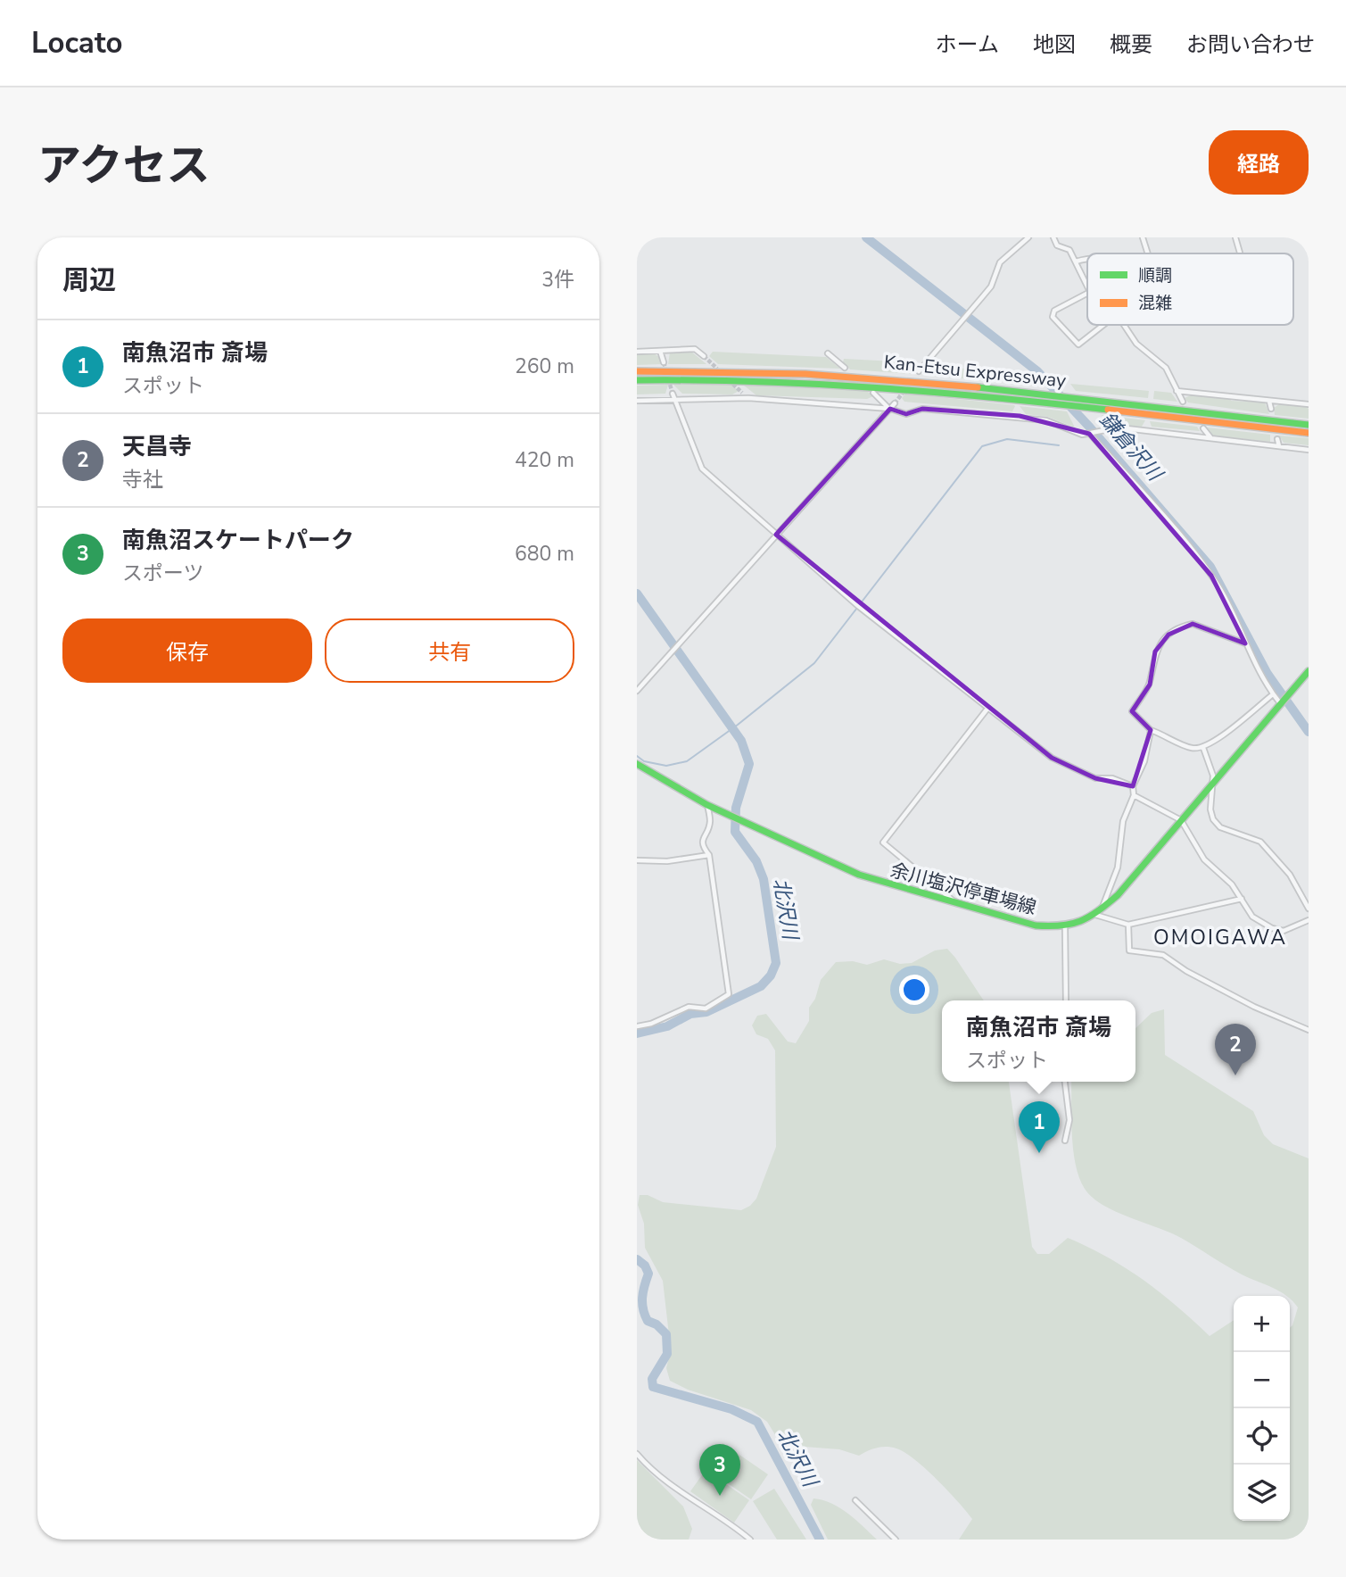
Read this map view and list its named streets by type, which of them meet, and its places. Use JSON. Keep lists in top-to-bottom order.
{
  "streets": {
    "main road": ["Kan-Etsu Expressway", "余川塩沢停車場線"]
  },
  "districts": ["OMOIGAWA"],
  "water": ["鎌倉沢川", "北沢川"],
  "legend": ["順調", "混雑"],
  "page": {
    "header": "Locato",
    "nav": [
      "ホーム",
      "地図",
      "概要",
      "お問い合わせ"
    ],
    "title": "アクセス",
    "buttons": [
      "経路",
      ["保存", "共有"]
    ],
    "heading": ["周辺", "3件"],
    "list": [
      {
        "mark": "1",
        "name": "南魚沼市 斎場",
        "note": "スポット",
        "value": "260 m"
      },
      {
        "mark": "2",
        "name": "天昌寺",
        "note": "寺社",
        "value": "420 m"
      },
      {
        "mark": "3",
        "name": "南魚沼スケートパーク",
        "note": "スポーツ",
        "value": "680 m"
      }
    ],
    "popup": ["南魚沼市 斎場", "スポット"],
    "pins": ["2", "1", "3"],
    "map_buttons": ["+", "−"]
  }
}
